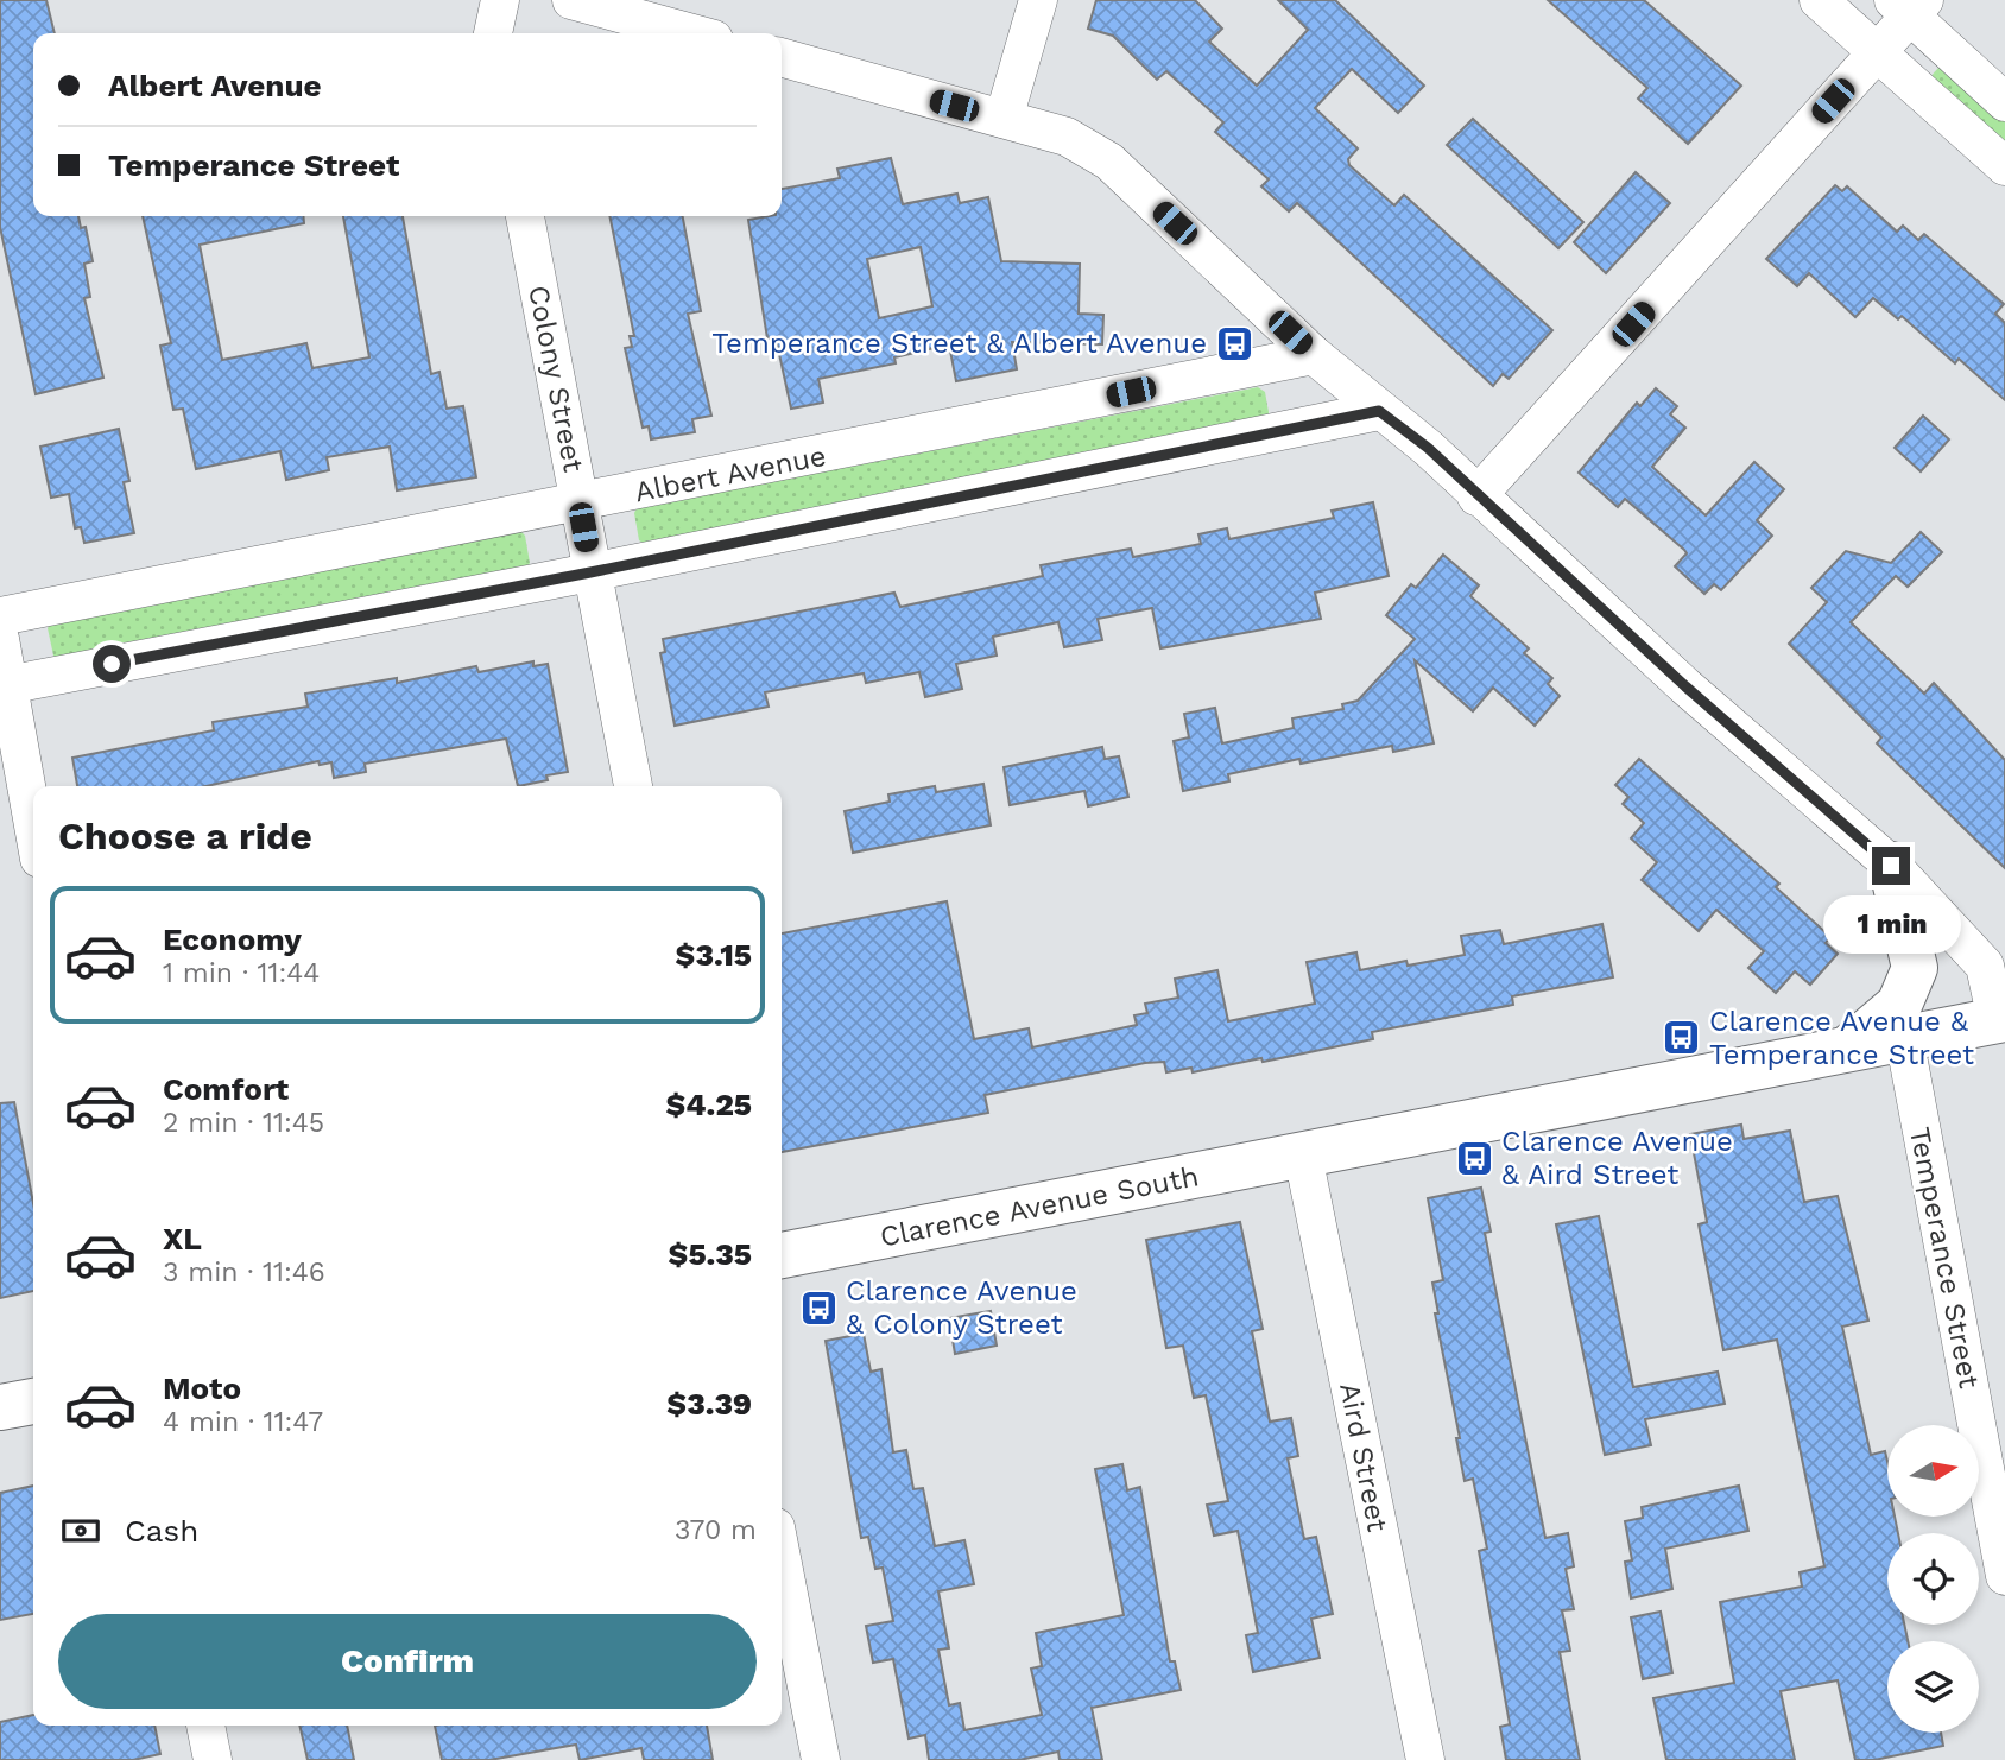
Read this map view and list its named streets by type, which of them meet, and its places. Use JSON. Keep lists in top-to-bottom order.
{
  "streets": {
    "main road": ["Clarence Avenue South"],
    "street": [
      "Colony Street",
      "Albert Avenue",
      "Temperance Street",
      "Aird Street"
    ]
  },
  "crossings": [
    ["Colony Street", "Albert Avenue"],
    ["Clarence Avenue South", "Temperance Street"],
    ["Clarence Avenue South", "Aird Street"]
  ],
  "places": {
    "bus stop": [
      "Temperance Street & Albert Avenue",
      "Clarence Avenue & Temperance Street",
      "Clarence Avenue & Aird Street",
      "Clarence Avenue & Colony Street"
    ]
  },
  "north": "right",
  "page": {
    "banner": ["Albert Avenue", "Temperance Street"],
    "heading": "Choose a ride",
    "list": [
      {
        "name": "Economy",
        "note": "1 min · 11:44",
        "value": "$3.15"
      },
      {
        "name": "Comfort",
        "note": "2 min · 11:45",
        "value": "$4.25"
      },
      {
        "name": "XL",
        "note": "3 min · 11:46",
        "value": "$5.35"
      },
      {
        "name": "Moto",
        "note": "4 min · 11:47",
        "value": "$3.39"
      }
    ],
    "bubble": "1 min",
    "pay": ["Cash", "370 m"],
    "buttons": "Confirm"
  }
}
